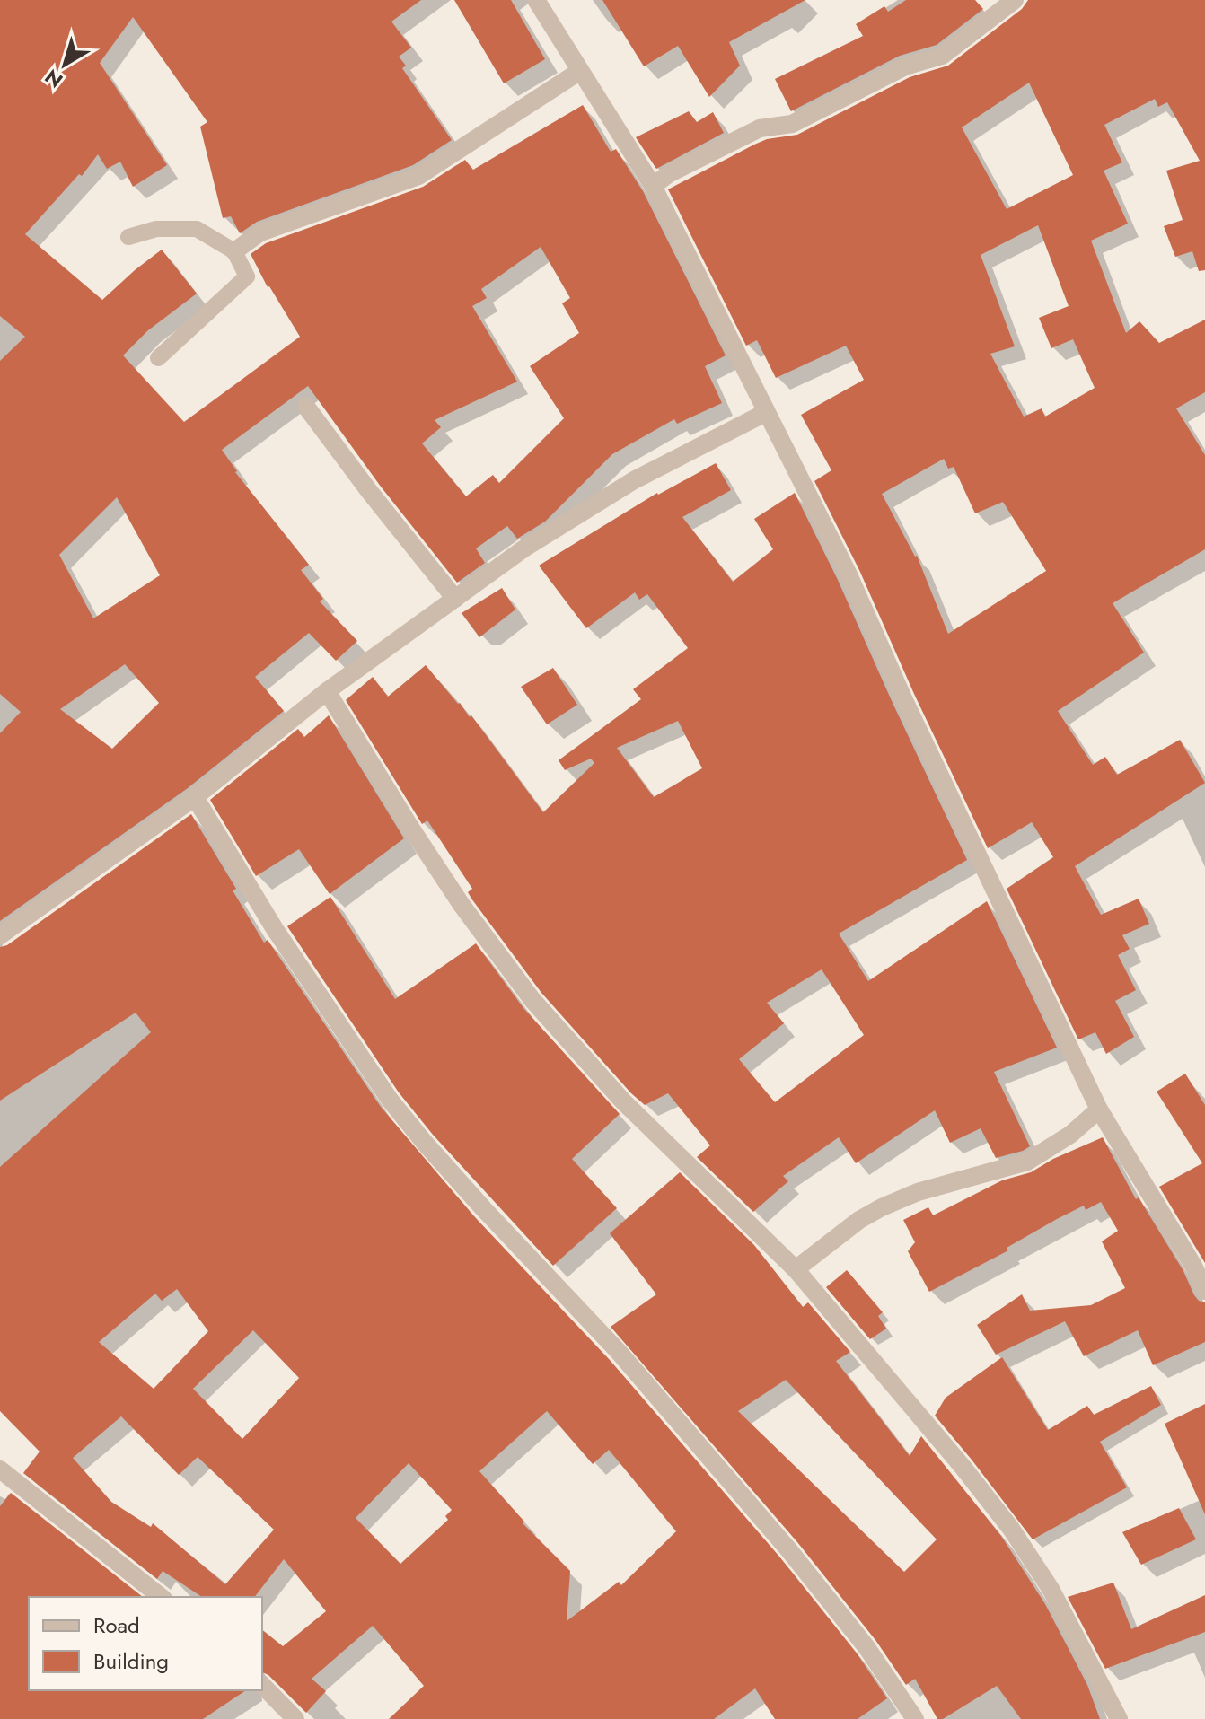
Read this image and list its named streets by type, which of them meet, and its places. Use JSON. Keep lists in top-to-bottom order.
{
  "legend": ["Road", "Building"],
  "north": "bottom left"
}
